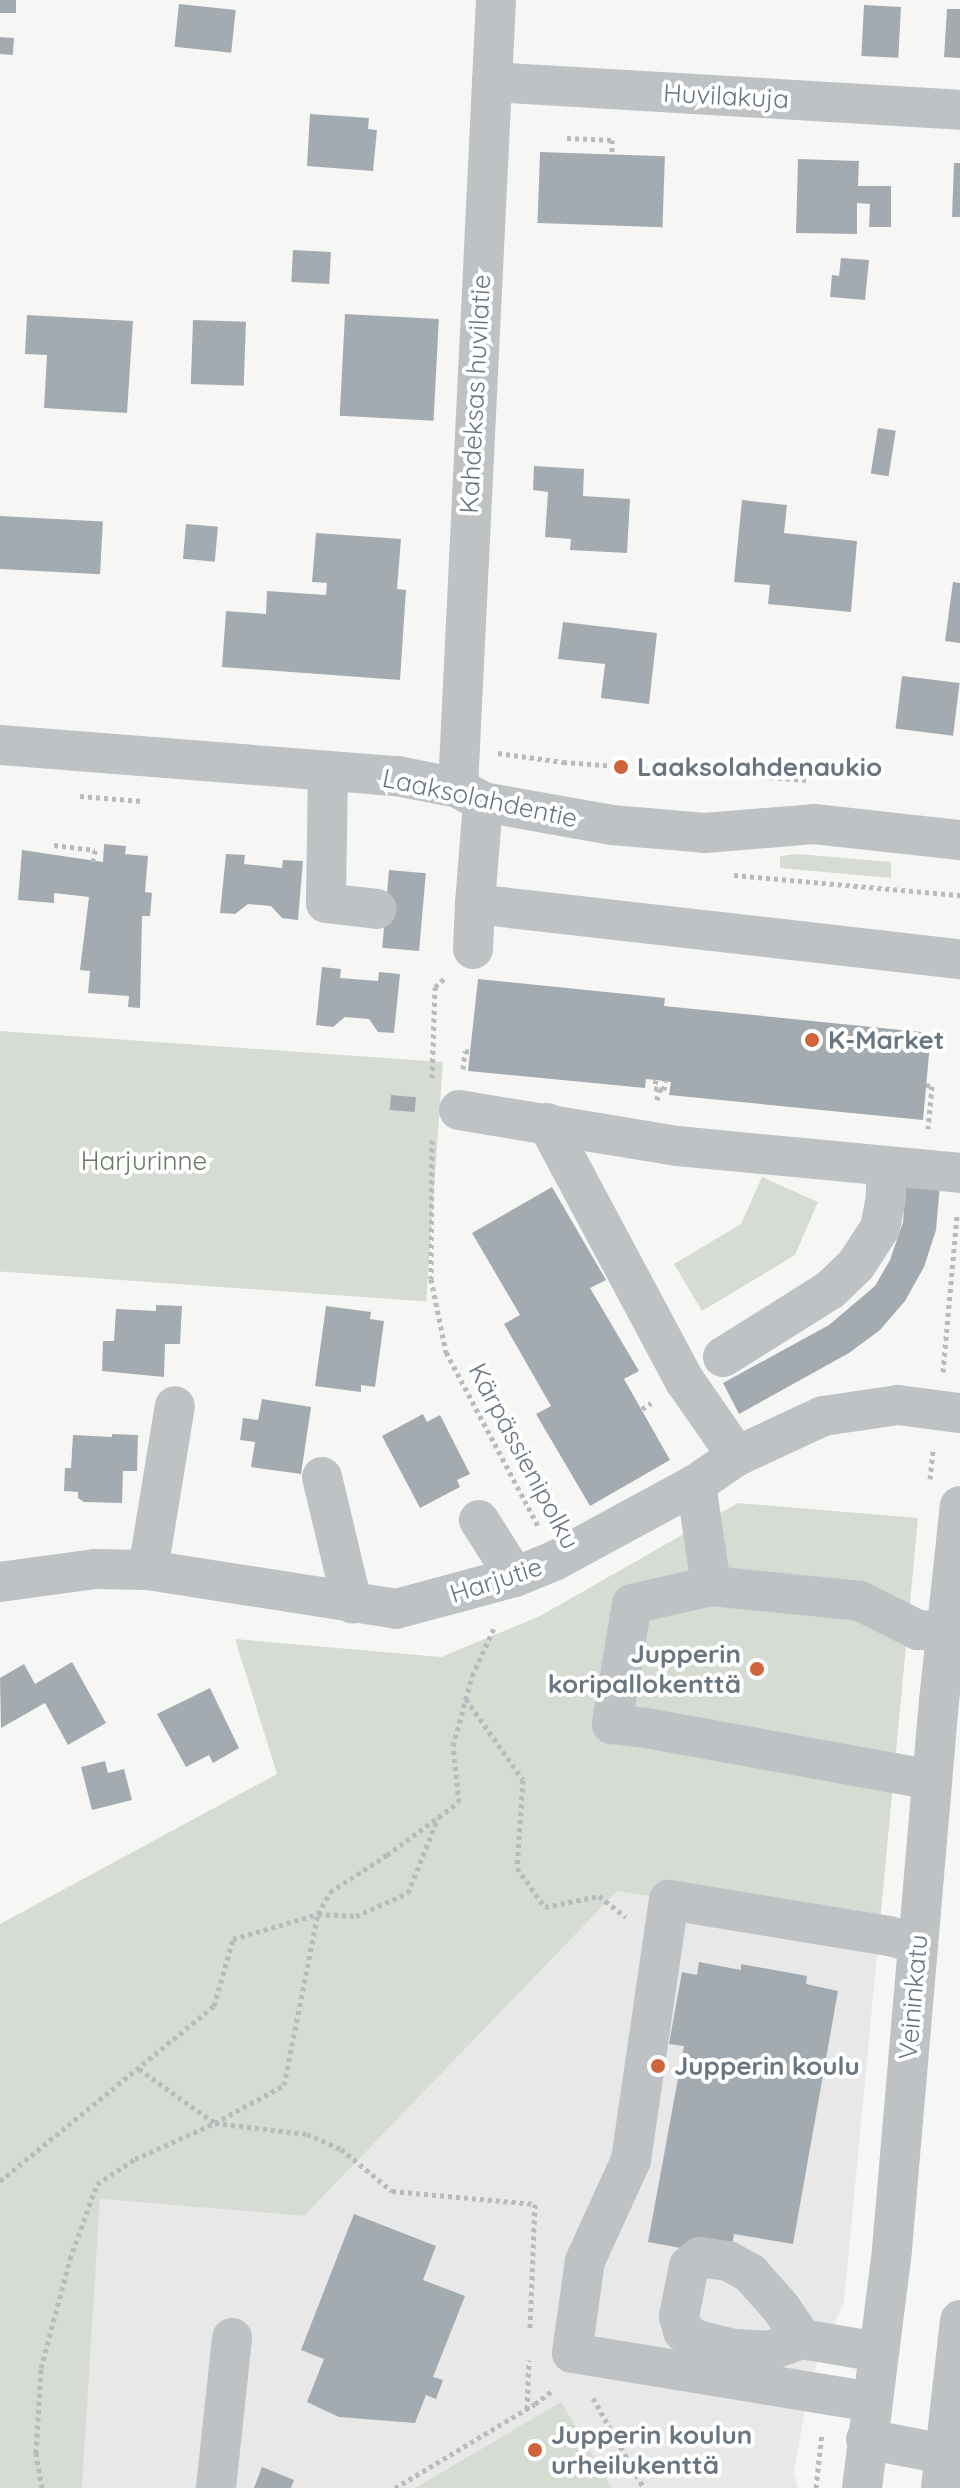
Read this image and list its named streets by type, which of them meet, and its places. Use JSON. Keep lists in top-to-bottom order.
{
  "streets": {
    "street": [
      "Huvilakuja",
      "Kahdeksas huvilatie",
      "Laaksolahdentie",
      "Harjutie",
      "Veininkatu"
    ],
    "path": ["Kärpässienipolku"]
  },
  "crossings": [
    ["Huvilakuja", "Kahdeksas huvilatie"],
    ["Kahdeksas huvilatie", "Laaksolahdentie"],
    ["Kärpässienipolku", "Harjutie"]
  ],
  "parks": ["Harjurinne"],
  "places": [
    "Laaksolahdenaukio",
    "K-Market",
    "Jupperin koripallokenttä",
    "Jupperin koulu",
    "Jupperin koulun urheilukenttä"
  ]
}
